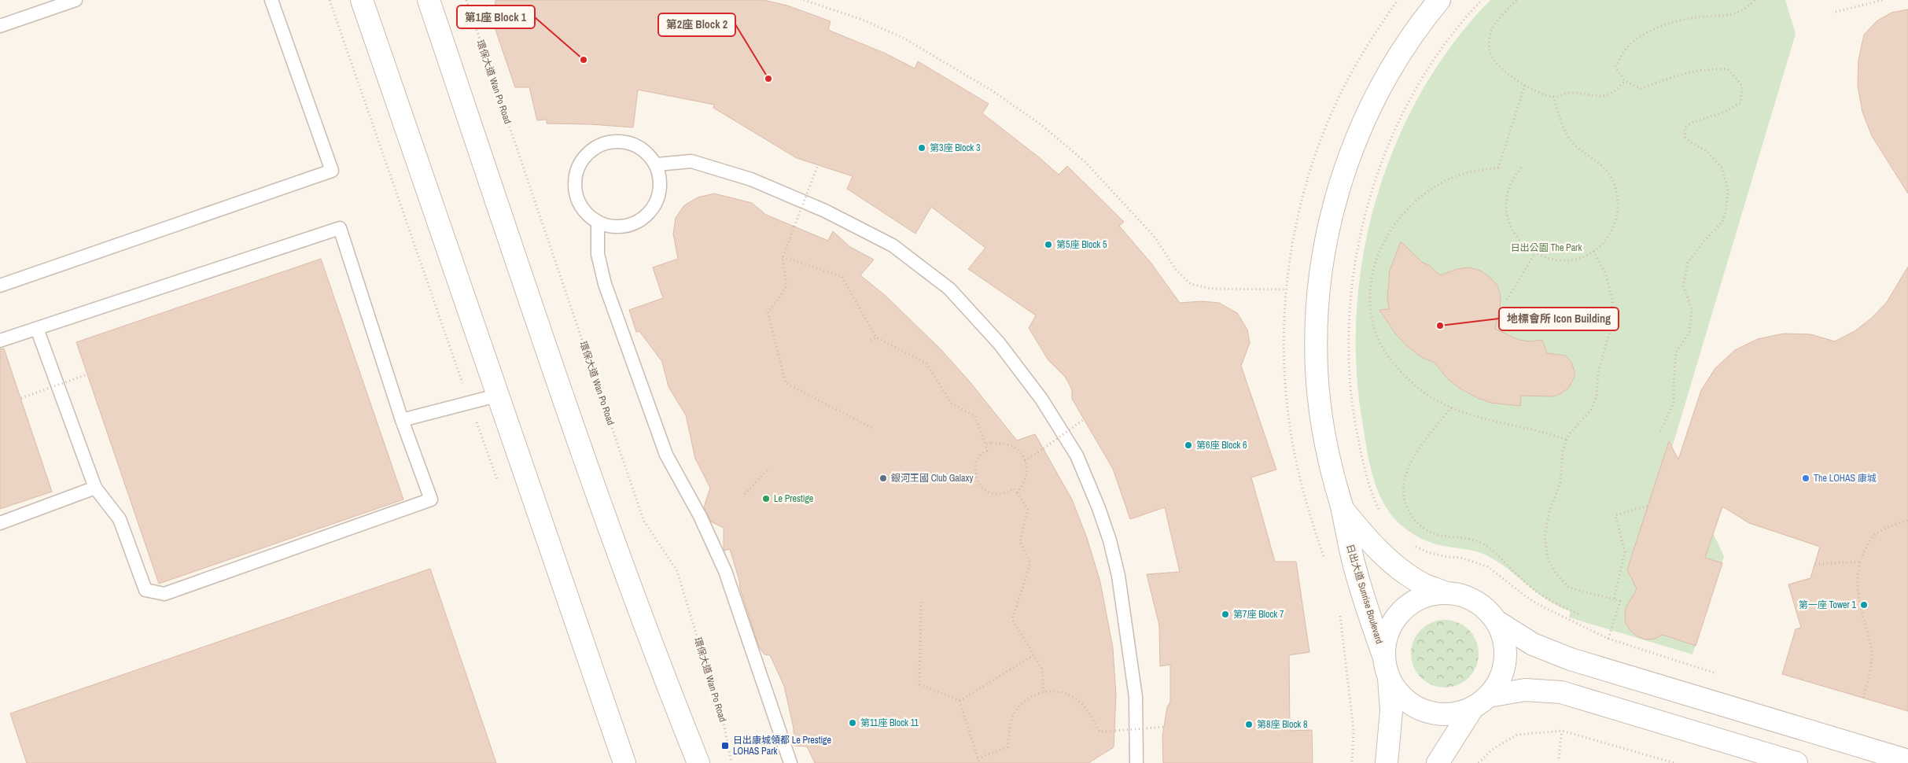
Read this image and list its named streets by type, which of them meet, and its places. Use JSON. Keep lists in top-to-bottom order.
{
  "streets": {
    "street": ["日出大道 Sunrise Boulevard"],
    "path": ["環保大道 Wan Po Road"]
  },
  "parks": ["日出公園 The Park"],
  "places": {
    "other": [
      "第1座 Block 1",
      "第2座 Block 2",
      "第3座 Block 3",
      "第5座 Block 5",
      "地標會所 Icon Building",
      "第6座 Block 6",
      "銀河王國 Club Galaxy",
      "The LOHAS 康城",
      "Le Prestige",
      "第一座 Tower 1",
      "第7座 Block 7",
      "第11座 Block 11",
      "第8座 Block 8"
    ],
    "transit": ["日出康城領都 Le Prestige LOHAS Park"]
  }
}
